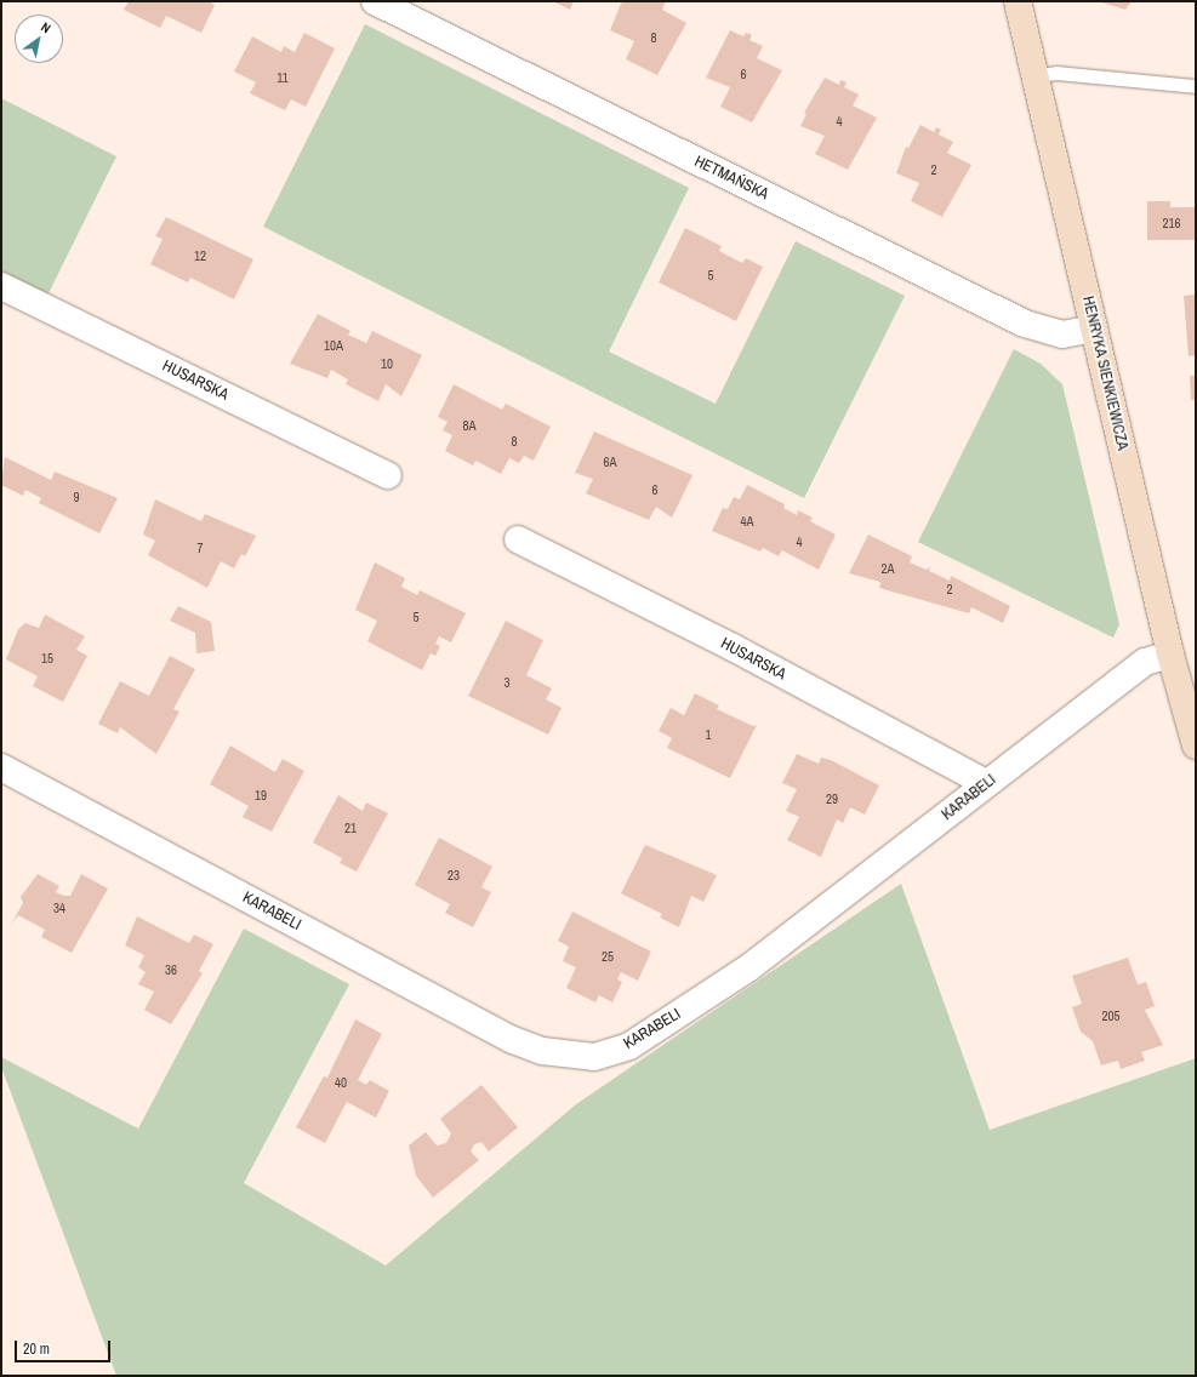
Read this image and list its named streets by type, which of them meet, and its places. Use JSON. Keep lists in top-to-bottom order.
{
  "streets": {
    "street": [
      "HETMAŃSKA",
      "HENRYKA SIENKIEWICZA",
      "HUSARSKA",
      "KARABELI"
    ]
  },
  "crossings": [
    ["HETMAŃSKA", "HENRYKA SIENKIEWICZA"],
    ["HENRYKA SIENKIEWICZA", "KARABELI"],
    ["HUSARSKA", "KARABELI"]
  ],
  "house_numbers": [
    "8",
    "6",
    "11",
    "4",
    "2",
    "216",
    "12",
    "5",
    "10A",
    "10",
    "8A",
    "8",
    "6A",
    "6",
    "9",
    "4A",
    "4",
    "7",
    "2A",
    "2",
    "5",
    "15",
    "3",
    "1",
    "19",
    "29",
    "21",
    "23",
    "34",
    "25",
    "36",
    "205",
    "40"
  ],
  "scale_bar": "20 m",
  "north": "top right"
}
